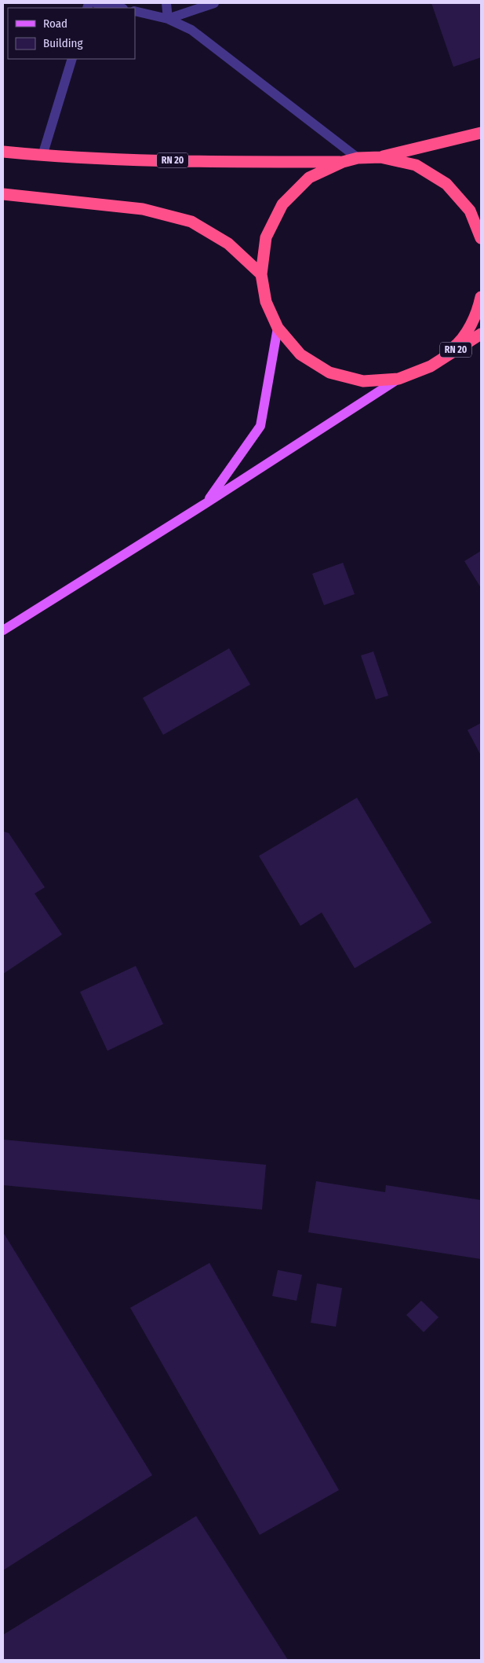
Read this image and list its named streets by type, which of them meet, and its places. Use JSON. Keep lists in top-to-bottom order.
{
  "streets": {
    "highway": ["RN 20"]
  },
  "legend": ["Road", "Building"]
}
